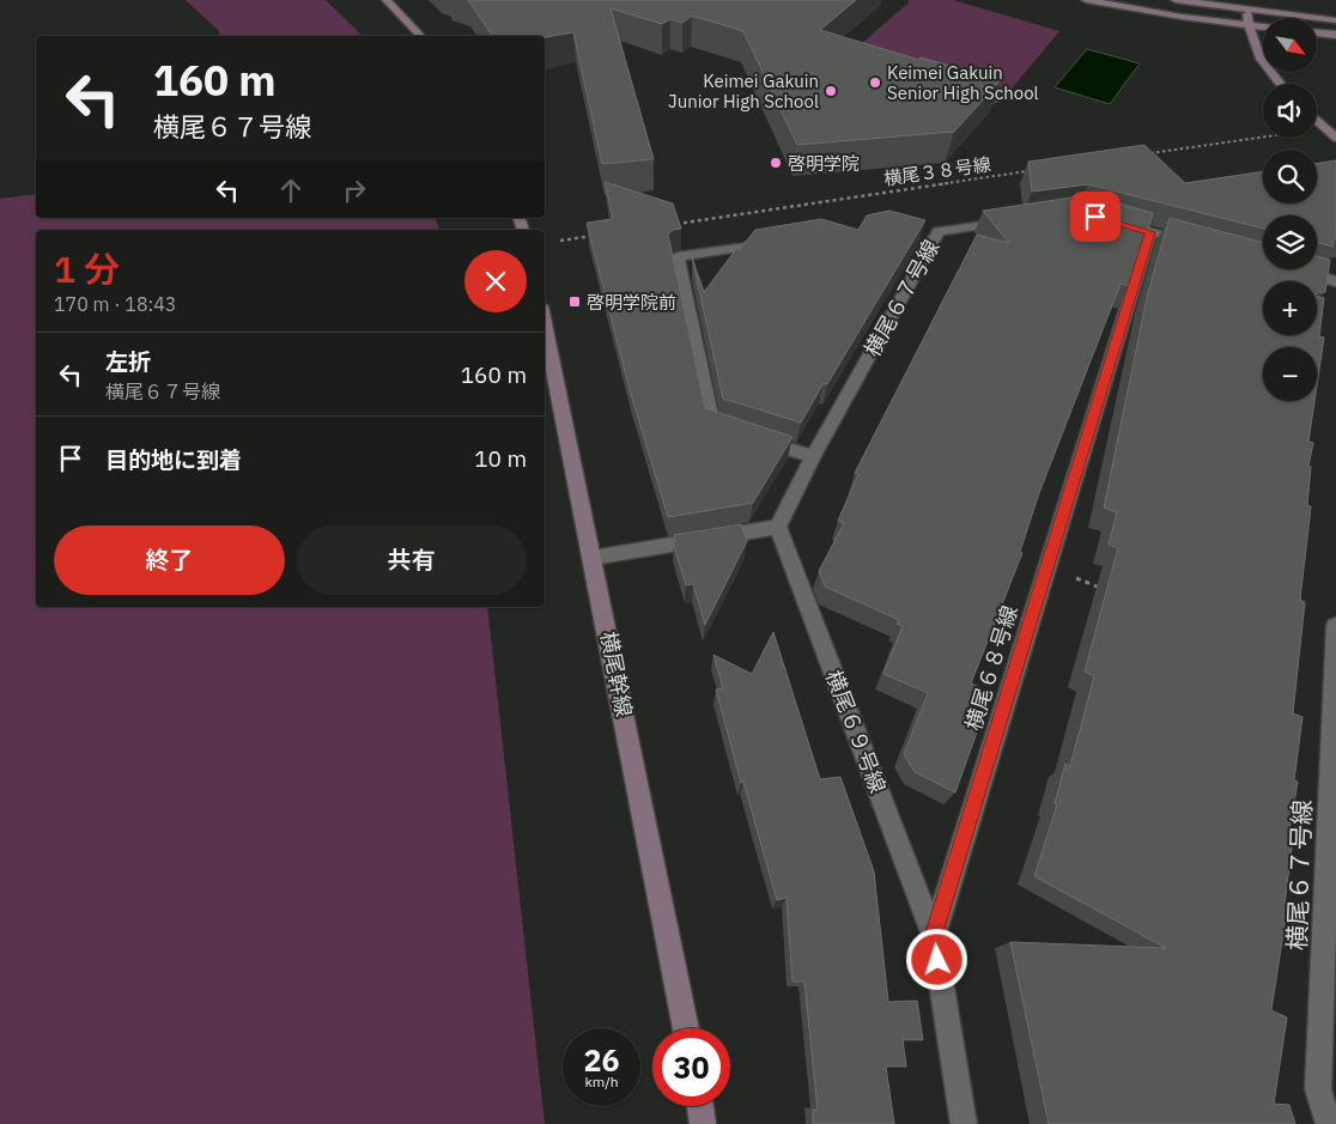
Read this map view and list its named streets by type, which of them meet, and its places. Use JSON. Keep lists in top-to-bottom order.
{
  "streets": {
    "street": [
      "横尾６７号線",
      "横尾６８号線",
      "横尾幹線",
      "横尾６９号線"
    ],
    "path": ["横尾３８号線"]
  },
  "crossings": [
    ["横尾６７号線", "横尾６９号線"],
    ["横尾６８号線", "横尾６９号線"]
  ],
  "places": {
    "other": ["Keimei Gakuin Senior High School", "Keimei Gakuin Junior High School", "啓明学院"],
    "transit": ["啓明学院前"]
  },
  "north": "bottom right",
  "page": {
    "map_buttons": ["+", "−"],
    "turn": ["160 m", "横尾６７号線"],
    "heading": ["1 分", "170 m · 18:43"],
    "list": [
      {
        "name": "左折",
        "note": "横尾６７号線",
        "value": "160 m"
      },
      {
        "name": "目的地に到着",
        "value": "10 m"
      }
    ],
    "buttons": ["終了", "共有"],
    "speed": "26 km/h",
    "limit": "30"
  }
}
